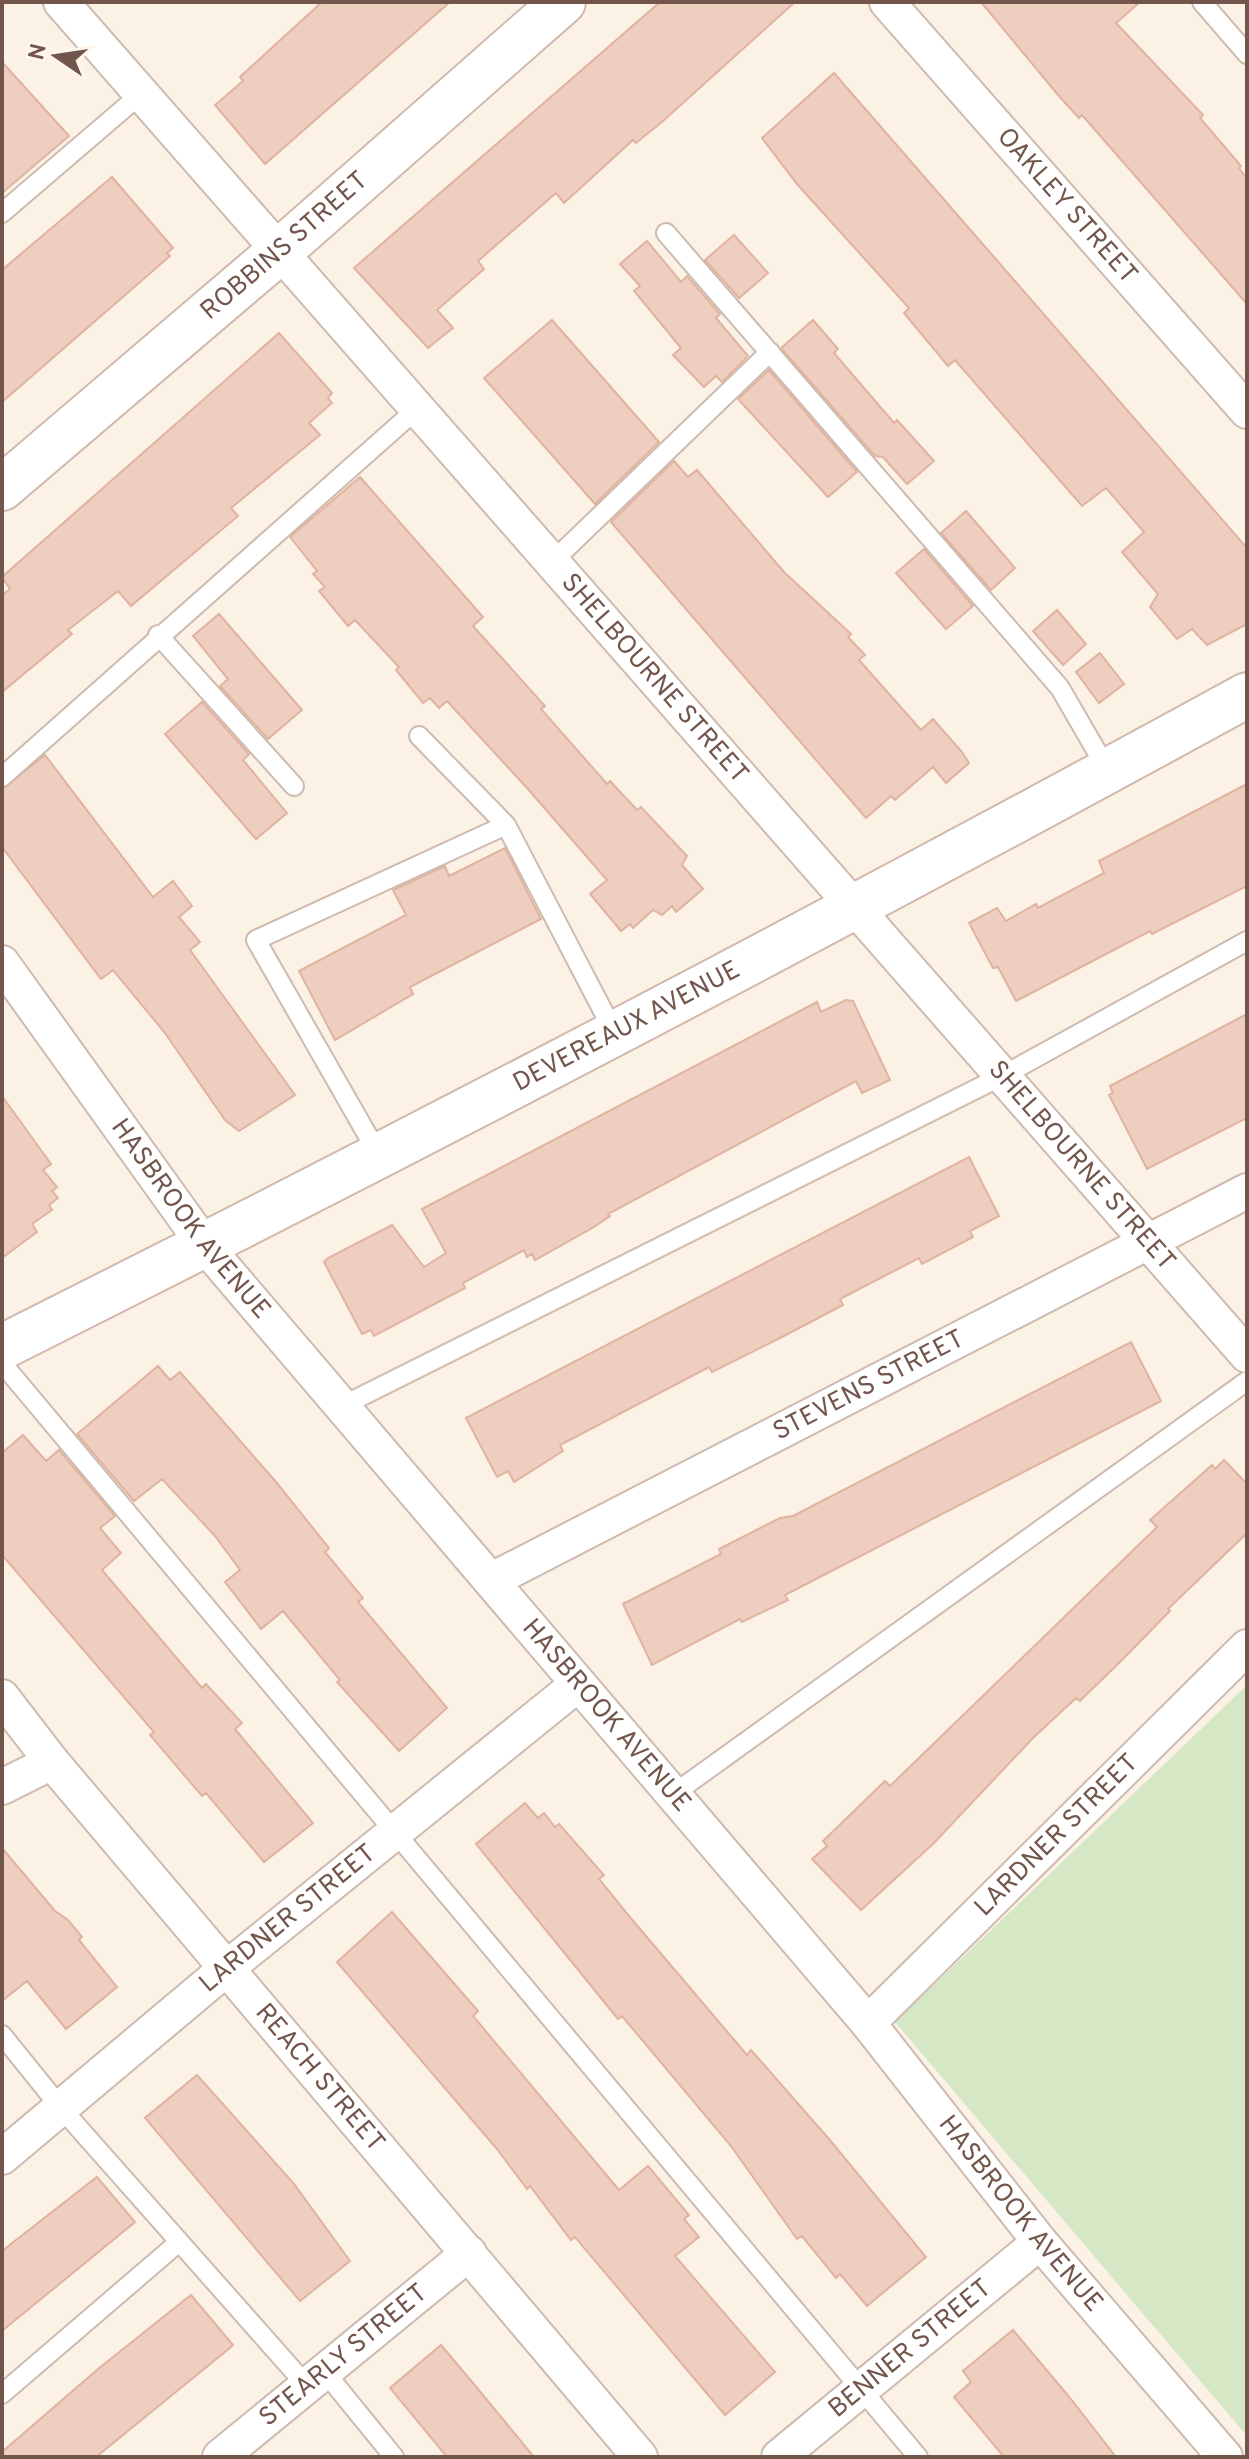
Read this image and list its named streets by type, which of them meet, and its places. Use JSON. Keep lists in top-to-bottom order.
{
  "streets": {
    "street": [
      "OAKLEY STREET",
      "ROBBINS STREET",
      "SHELBOURNE STREET",
      "DEVEREAUX AVENUE",
      "HASBROOK AVENUE",
      "STEVENS STREET",
      "LARDNER STREET",
      "REACH STREET",
      "BENNER STREET",
      "STEARLY STREET"
    ]
  },
  "crossings": [
    ["ROBBINS STREET", "SHELBOURNE STREET"],
    ["SHELBOURNE STREET", "DEVEREAUX AVENUE"],
    ["SHELBOURNE STREET", "STEVENS STREET"],
    ["DEVEREAUX AVENUE", "HASBROOK AVENUE"],
    ["HASBROOK AVENUE", "STEVENS STREET"],
    ["HASBROOK AVENUE", "LARDNER STREET"],
    ["HASBROOK AVENUE", "BENNER STREET"],
    ["LARDNER STREET", "REACH STREET"],
    ["REACH STREET", "STEARLY STREET"]
  ],
  "north": "left"
}
